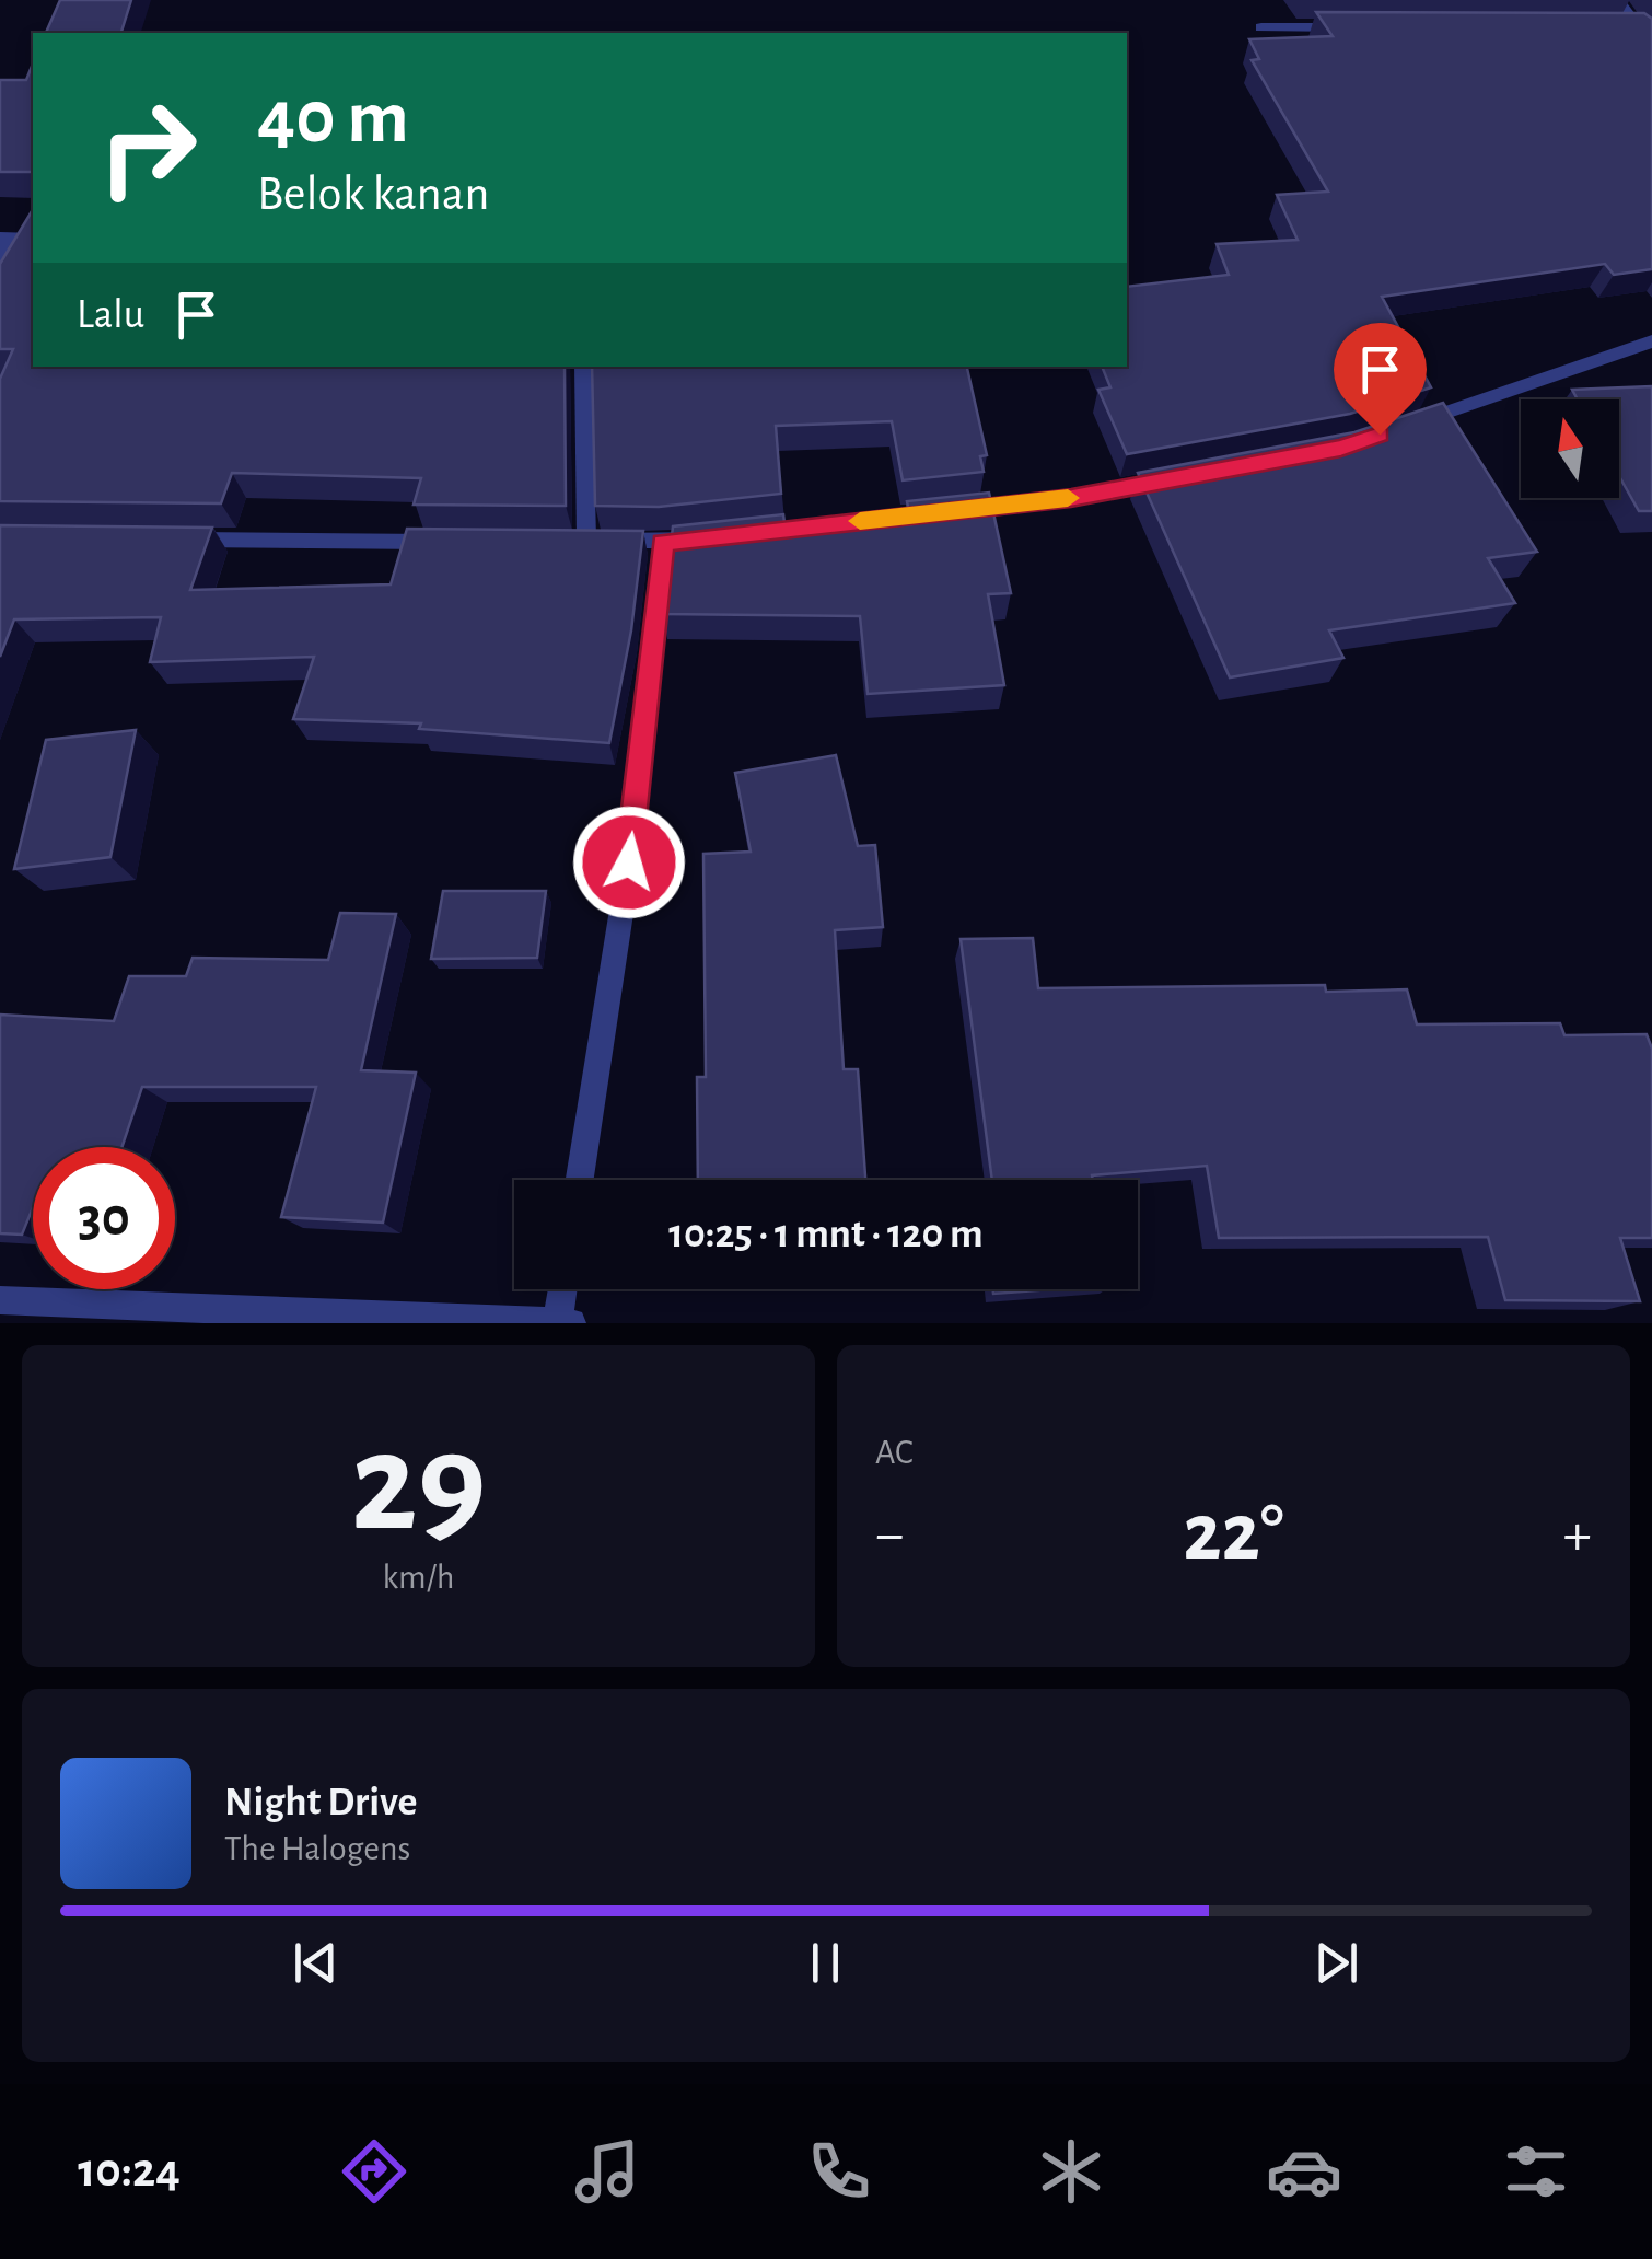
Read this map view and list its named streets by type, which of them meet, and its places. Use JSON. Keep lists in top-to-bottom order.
{
  "north": "top",
  "page": {
    "turn": ["40 m", "Belok kanan"],
    "then": "Lalu",
    "limit": "30",
    "trip": "10:25 · 1 mnt · 120 m",
    "tile": [
      ["29", "km/h"],
      "AC"
    ],
    "heat": ["−", "22°", "+"],
    "song": ["Night Drive", "The Halogens"],
    "tabs": "10:24"
  }
}
